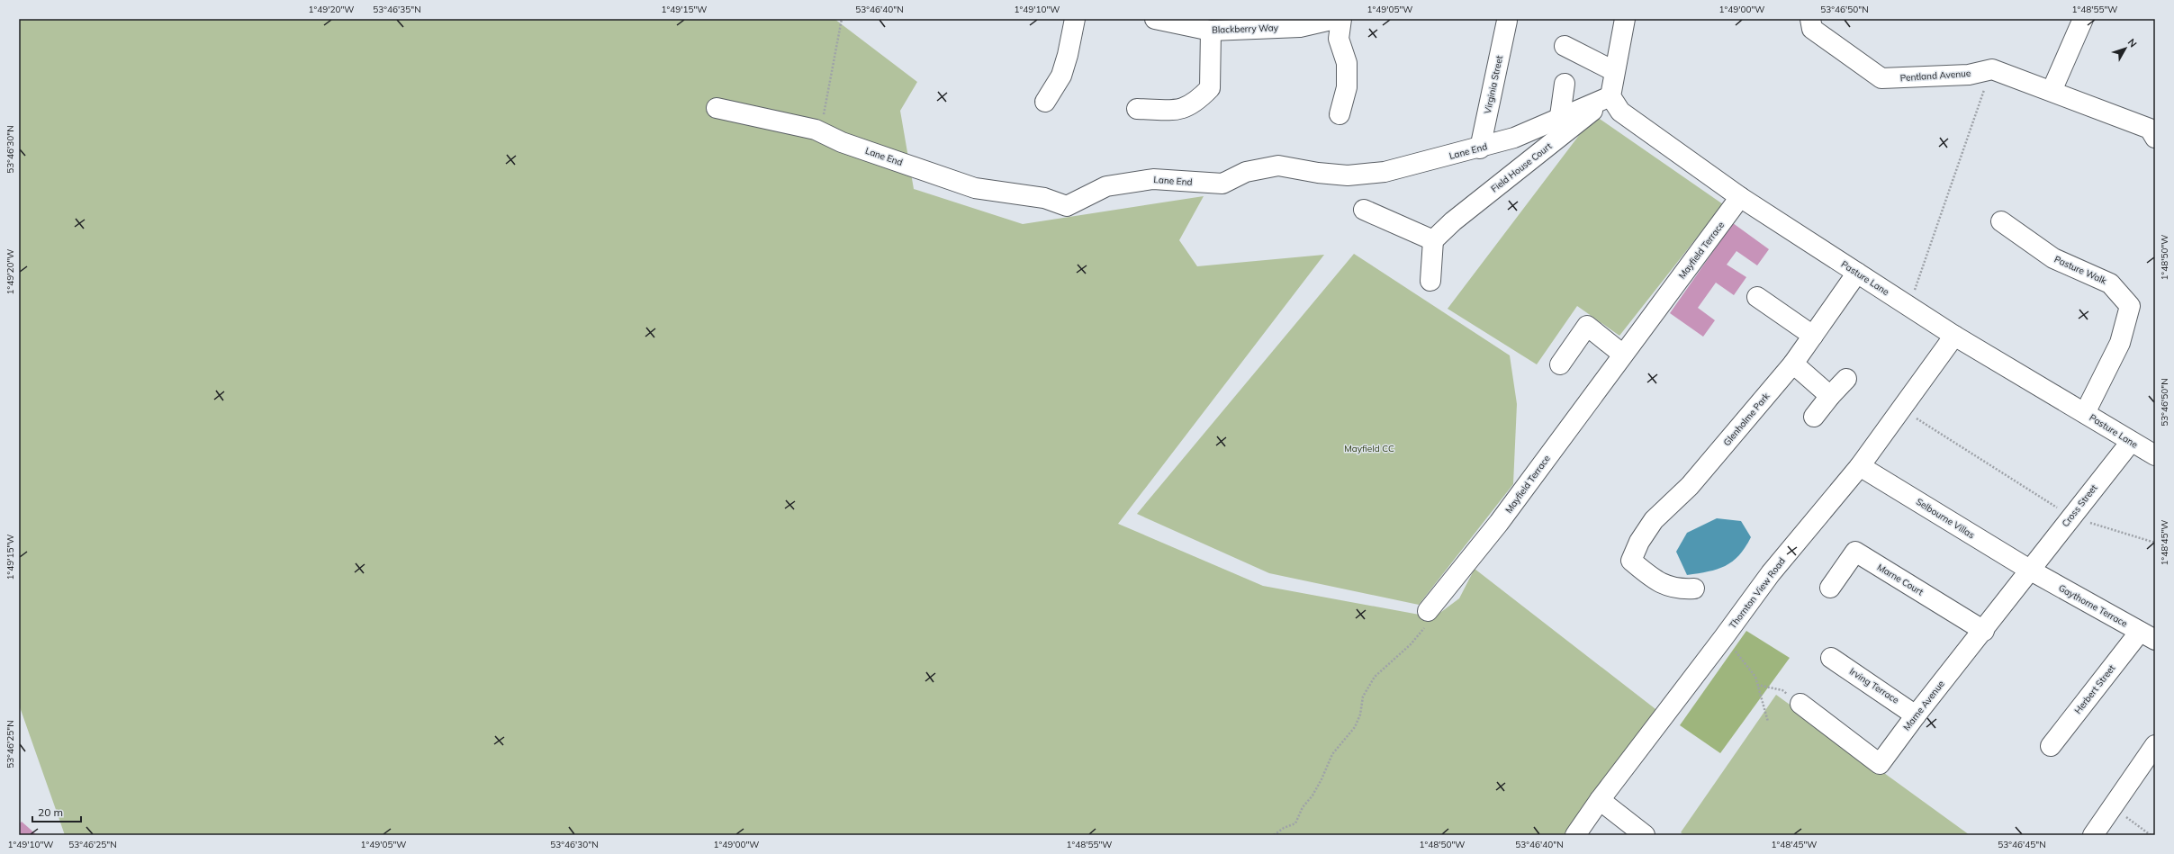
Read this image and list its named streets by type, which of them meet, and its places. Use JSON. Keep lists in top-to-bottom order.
{
  "streets": {
    "street": [
      "Blackberry Way",
      "Pentland Avenue",
      "Virginia Street",
      "Lane End",
      "Field House Court",
      "Mayfield Terrace",
      "Pasture Walk",
      "Pasture Lane",
      "Glenholme Park",
      "Cross Street",
      "Selbourne Villas",
      "Marne Court",
      "Thornton View Road",
      "Gaythorne Terrace",
      "Irving Terrace",
      "Herbert Street",
      "Marne Avenue"
    ]
  },
  "crossings": [
    ["Virginia Street", "Lane End"],
    ["Lane End", "Field House Court"],
    ["Lane End", "Pasture Lane"],
    ["Field House Court", "Pasture Lane"],
    ["Mayfield Terrace", "Pasture Lane"],
    ["Pasture Walk", "Pasture Lane"],
    ["Pasture Lane", "Glenholme Park"],
    ["Pasture Lane", "Cross Street"],
    ["Pasture Lane", "Thornton View Road"],
    ["Cross Street", "Selbourne Villas"],
    ["Cross Street", "Gaythorne Terrace"],
    ["Cross Street", "Marne Avenue"],
    ["Selbourne Villas", "Thornton View Road"],
    ["Selbourne Villas", "Gaythorne Terrace"],
    ["Selbourne Villas", "Marne Avenue"],
    ["Marne Court", "Marne Avenue"],
    ["Gaythorne Terrace", "Herbert Street"],
    ["Gaythorne Terrace", "Marne Avenue"],
    ["Irving Terrace", "Marne Avenue"]
  ],
  "parks": ["Mayfield CC"],
  "scale_bar": "20 m",
  "north": "top right",
  "coordinates": [
    "1°49'20\"W",
    "53°46'35\"N",
    "1°49'15\"W",
    "53°46'40\"N",
    "1°49'10\"W",
    "1°49'05\"W",
    "1°49'00\"W",
    "53°46'50\"N",
    "1°48'55\"W",
    "53°46'30\"N",
    "1°48'50\"W",
    "1°48'45\"W",
    "53°46'25\"N",
    "53°46'45\"N"
  ]
}
